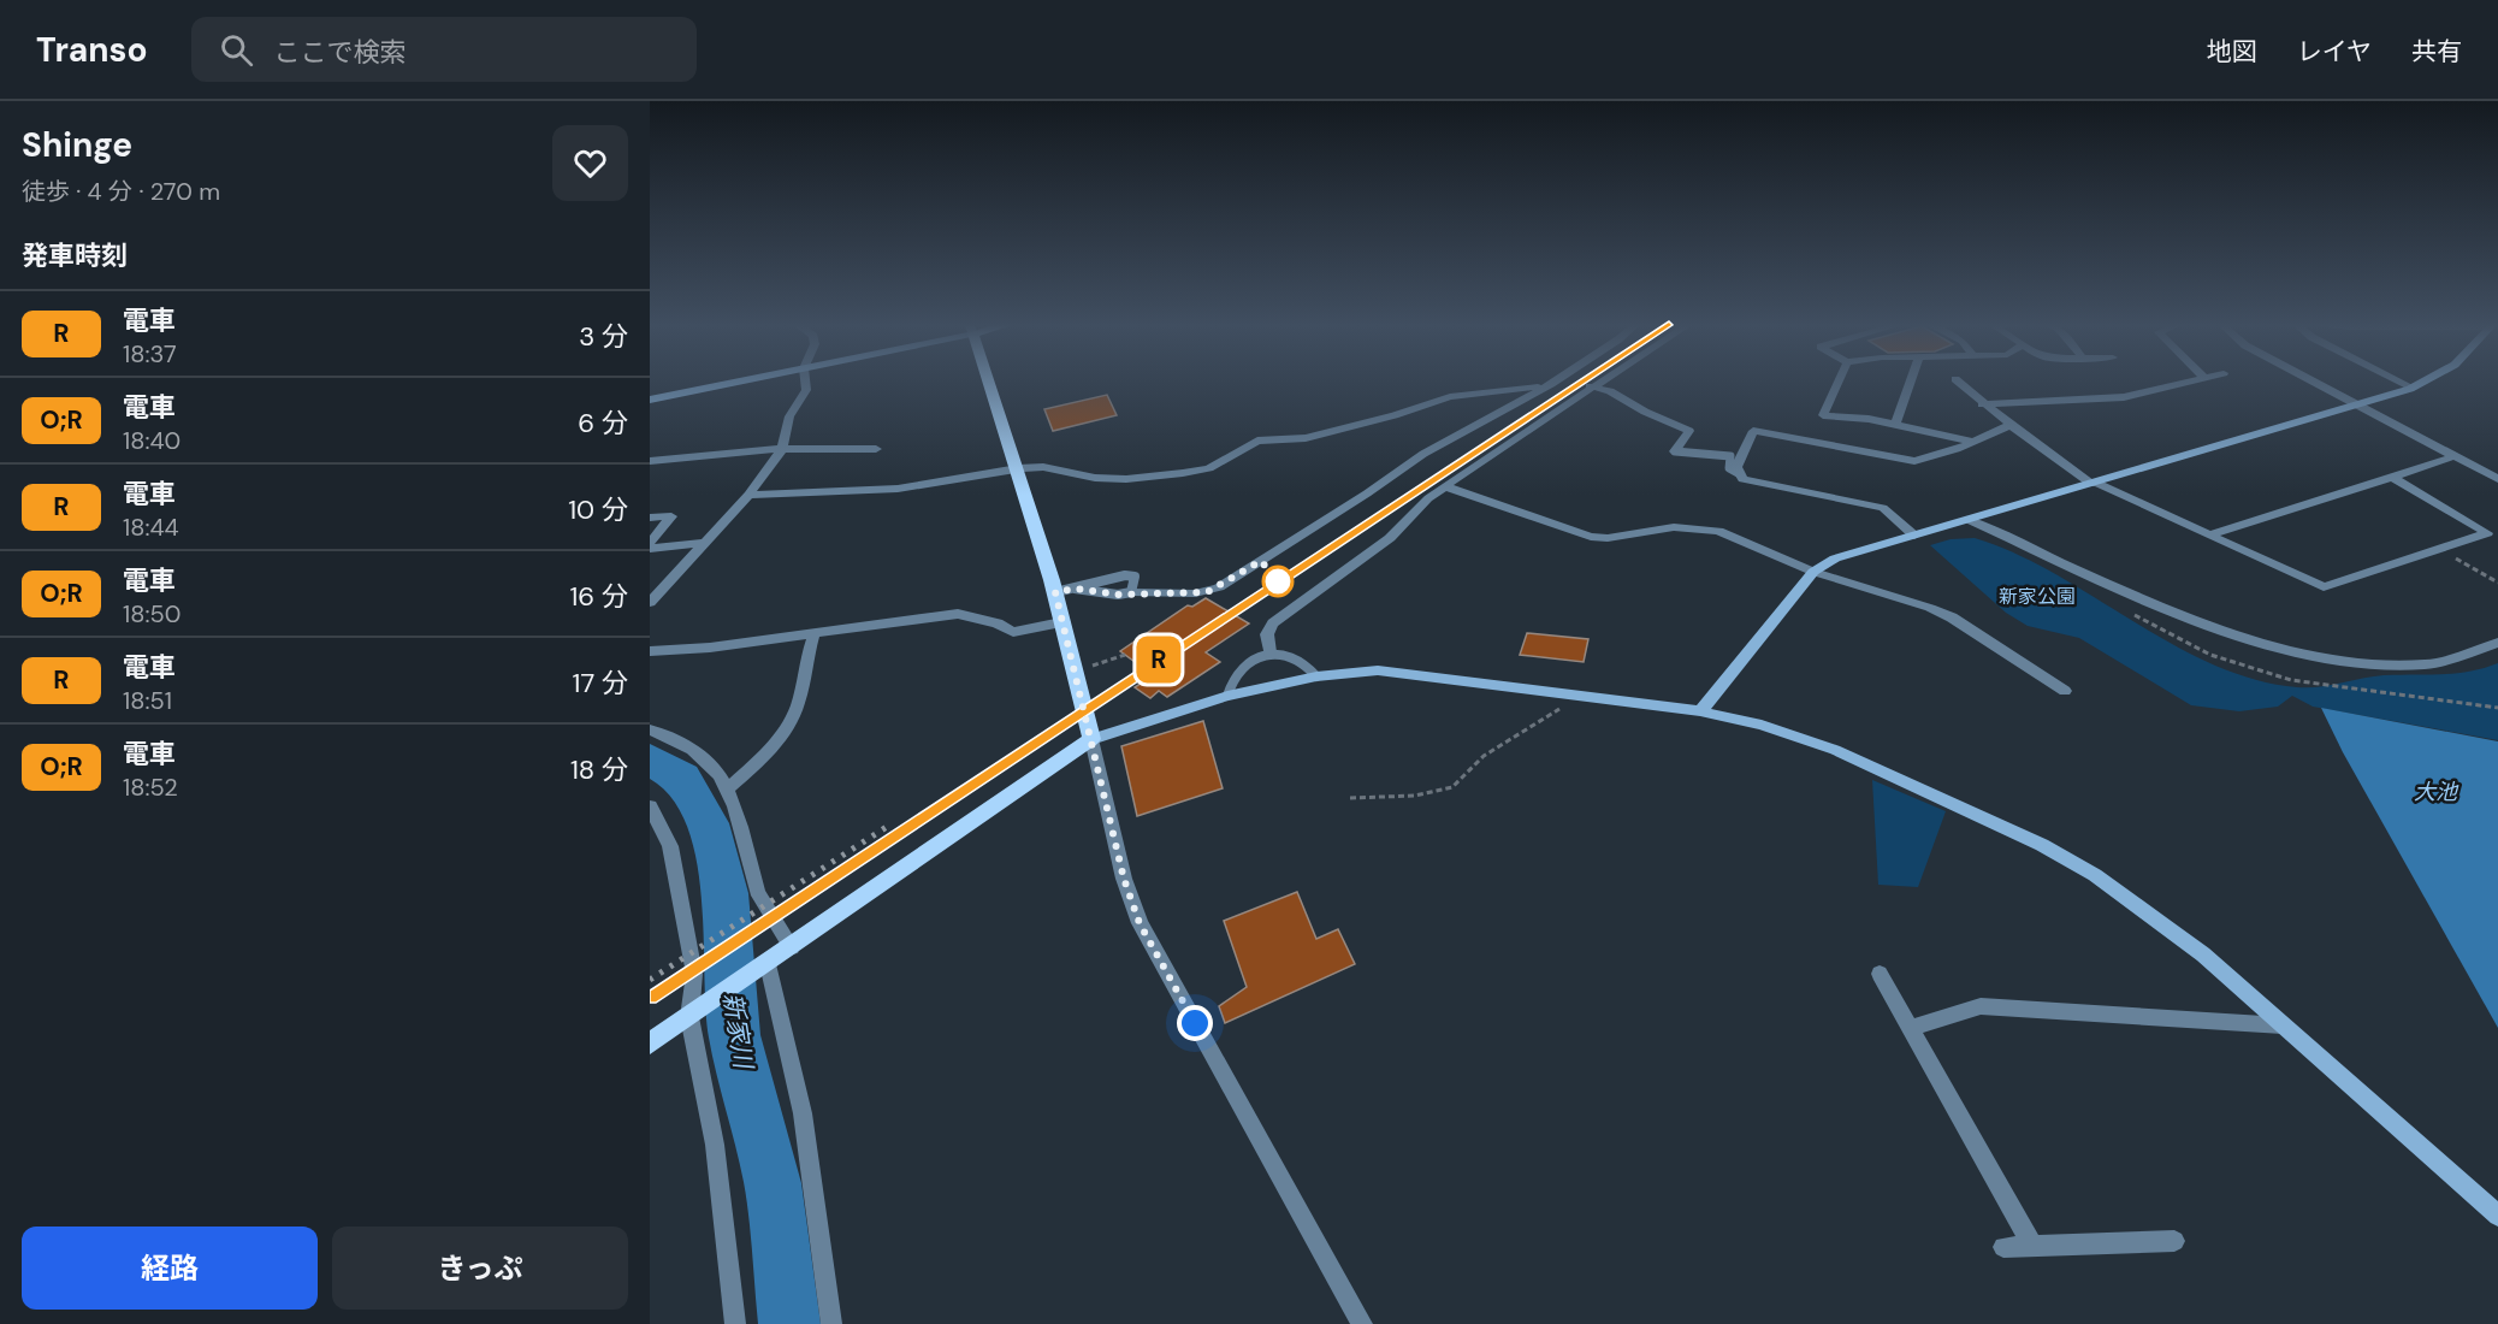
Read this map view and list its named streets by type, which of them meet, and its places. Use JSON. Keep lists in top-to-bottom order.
{
  "water": ["大池", "新家川"],
  "parks": ["新家公園"],
  "page": {
    "header": "Transo",
    "search": "ここで検索",
    "nav": ["地図", "レイヤ", "共有"],
    "heading": [
      ["Shinge", "徒歩 · 4 分 · 270 m"],
      "発車時刻"
    ],
    "on_map": "R",
    "list": [
      {
        "mark": "R",
        "name": "電車",
        "note": "18:37",
        "value": "3 分"
      },
      {
        "mark": "O;R",
        "name": "電車",
        "note": "18:40",
        "value": "6 分"
      },
      {
        "mark": "R",
        "name": "電車",
        "note": "18:44",
        "value": "10 分"
      },
      {
        "mark": "O;R",
        "name": "電車",
        "note": "18:50",
        "value": "16 分"
      },
      {
        "mark": "R",
        "name": "電車",
        "note": "18:51",
        "value": "17 分"
      },
      {
        "mark": "O;R",
        "name": "電車",
        "note": "18:52",
        "value": "18 分"
      }
    ],
    "buttons": ["経路", "きっぷ"]
  }
}
